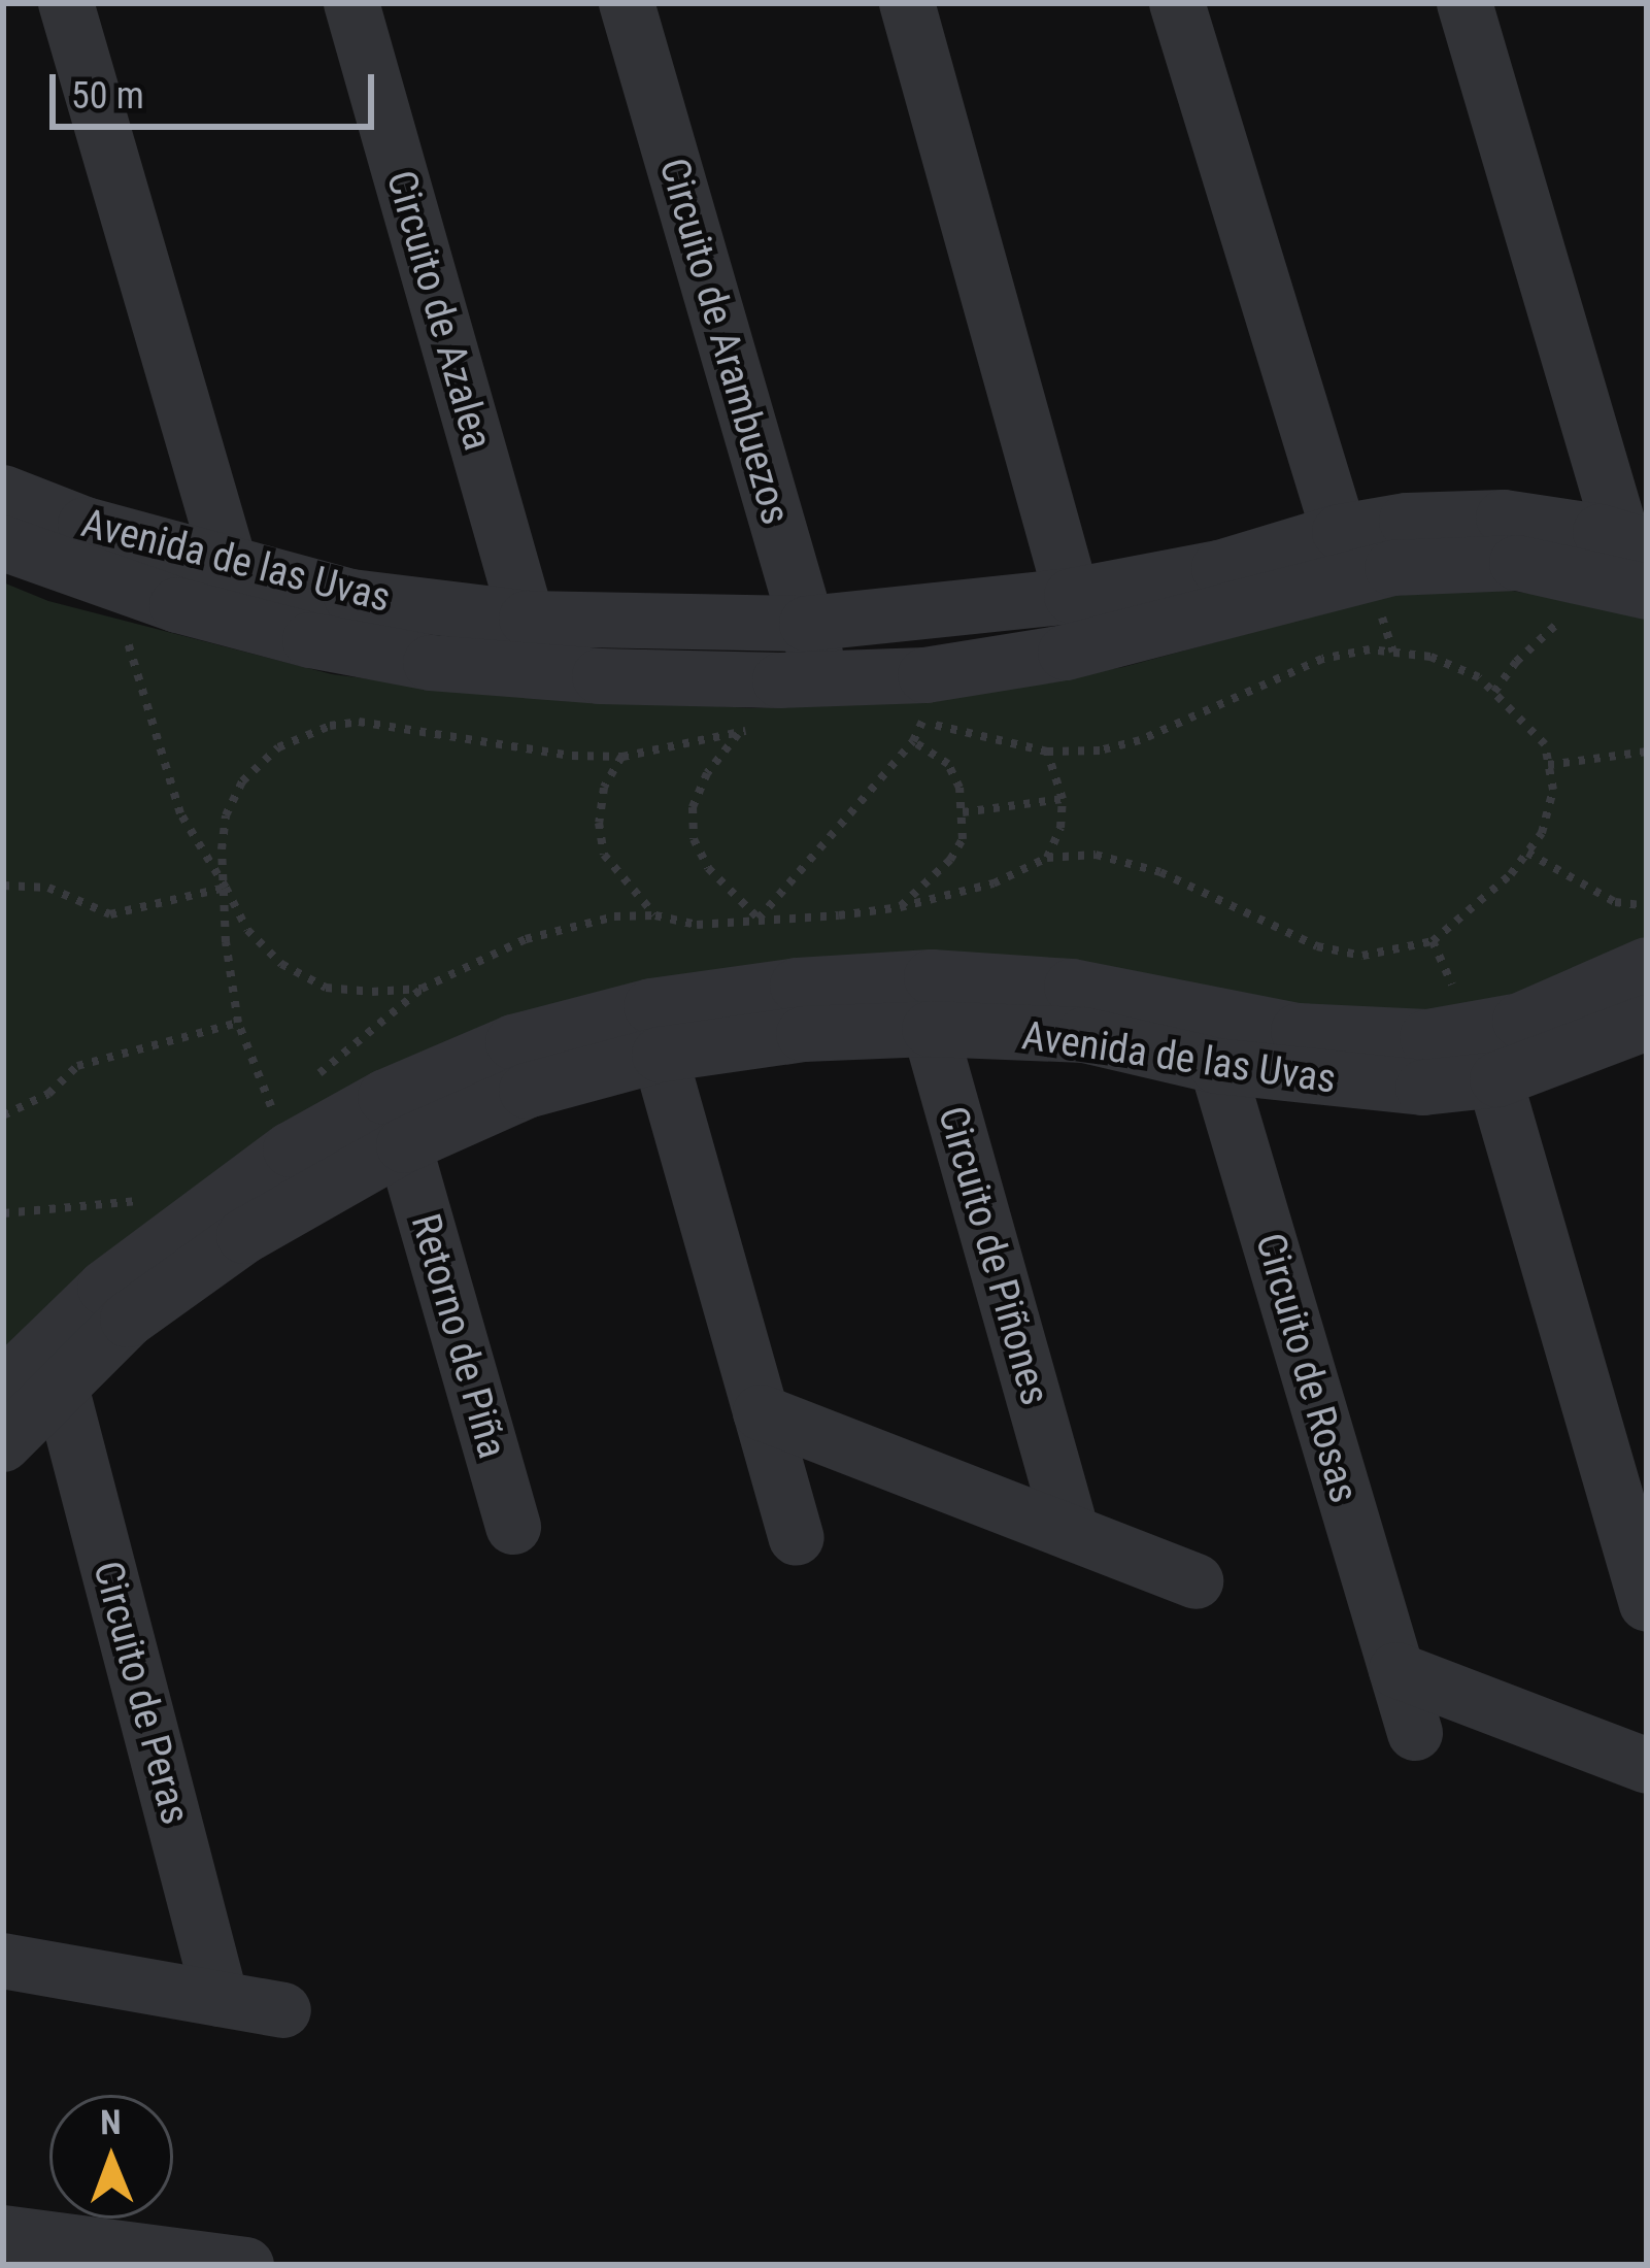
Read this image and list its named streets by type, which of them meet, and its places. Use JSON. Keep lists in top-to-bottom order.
{
  "streets": {
    "street": [
      "Circuito de Azalea",
      "Circuito de Arambuezos",
      "Avenida de las Uvas",
      "Circuito de Piñones",
      "Retorno de Piña",
      "Circuito de Rosas",
      "Circuito de Peras"
    ]
  },
  "crossings": [
    ["Circuito de Azalea", "Avenida de las Uvas"],
    ["Circuito de Arambuezos", "Avenida de las Uvas"],
    ["Avenida de las Uvas", "Circuito de Piñones"],
    ["Avenida de las Uvas", "Retorno de Piña"],
    ["Avenida de las Uvas", "Circuito de Rosas"],
    ["Avenida de las Uvas", "Circuito de Peras"]
  ],
  "scale_bar": "50 m",
  "north": "top"
}
